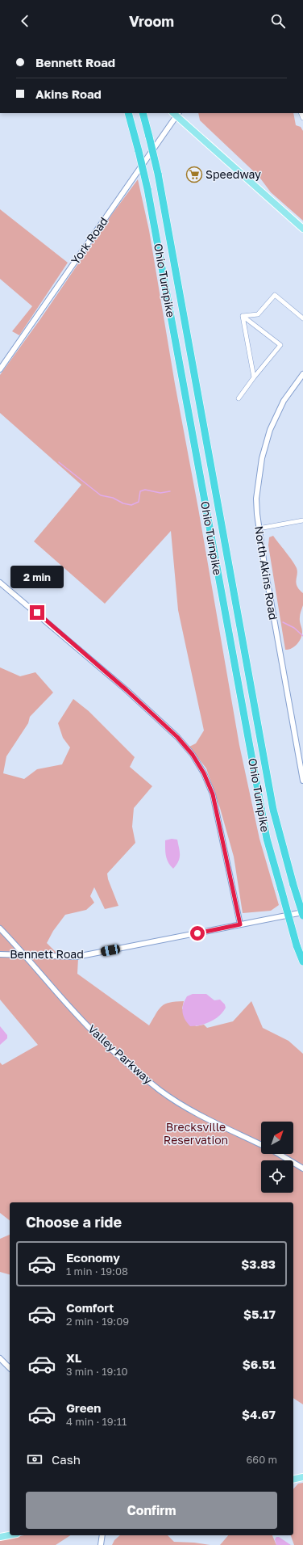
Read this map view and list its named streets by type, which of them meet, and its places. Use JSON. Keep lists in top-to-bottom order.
{
  "streets": {
    "highway": ["Ohio Turnpike"],
    "street": [
      "York Road",
      "North Akins Road",
      "Bennett Road",
      "Valley Parkway"
    ]
  },
  "crossings": [
    ["Bennett Road", "Valley Parkway"]
  ],
  "parks": ["Brecksville Reservation"],
  "places": {
    "supermarket": ["Speedway"]
  },
  "north": "top right",
  "page": {
    "header": "Vroom",
    "banner": ["Bennett Road", "Akins Road"],
    "bubble": "2 min",
    "heading": "Choose a ride",
    "list": [
      {
        "name": "Economy",
        "note": "1 min · 19:08",
        "value": "$3.83"
      },
      {
        "name": "Comfort",
        "note": "2 min · 19:09",
        "value": "$5.17"
      },
      {
        "name": "XL",
        "note": "3 min · 19:10",
        "value": "$6.51"
      },
      {
        "name": "Green",
        "note": "4 min · 19:11",
        "value": "$4.67"
      }
    ],
    "pay": ["Cash", "660 m"],
    "buttons": "Confirm"
  }
}
